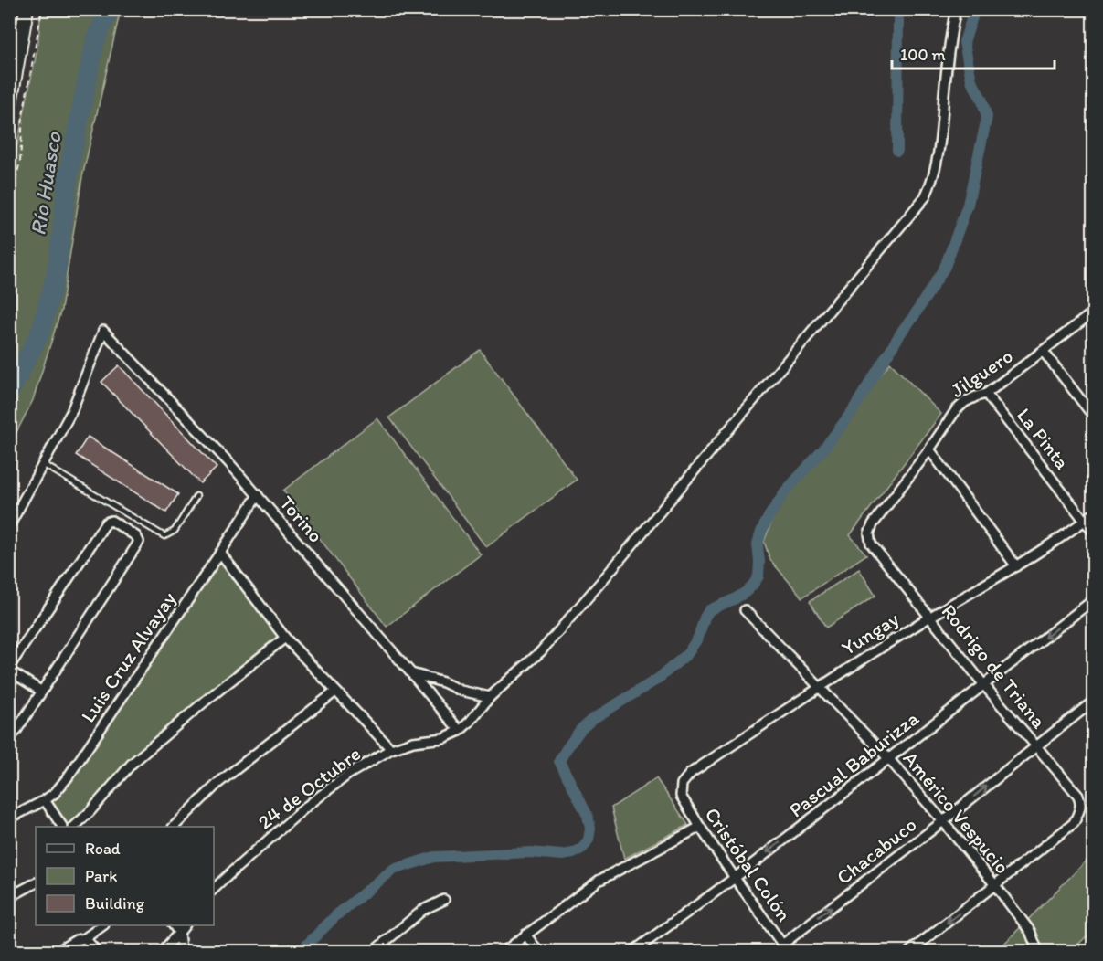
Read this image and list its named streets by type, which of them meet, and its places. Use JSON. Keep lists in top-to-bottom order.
{
  "streets": {
    "street": [
      "Jilguero",
      "La Pinta",
      "Torino",
      "Yungay",
      "Luis Cruz Alvayay",
      "Rodrigo de Triana",
      "Pascual Baburizza",
      "24 de Octubre",
      "Américo Vespucio",
      "Chacabuco",
      "Cristóbal Colón"
    ]
  },
  "crossings": [
    ["Jilguero", "La Pinta"],
    ["Jilguero", "Rodrigo de Triana"],
    ["La Pinta", "Yungay"],
    ["Torino", "Luis Cruz Alvayay"],
    ["Torino", "24 de Octubre"],
    ["Yungay", "Rodrigo de Triana"],
    ["Yungay", "Américo Vespucio"],
    ["Yungay", "Cristóbal Colón"],
    ["Rodrigo de Triana", "Pascual Baburizza"],
    ["Rodrigo de Triana", "Américo Vespucio"],
    ["Rodrigo de Triana", "Chacabuco"],
    ["Pascual Baburizza", "Américo Vespucio"],
    ["Pascual Baburizza", "Cristóbal Colón"],
    ["Américo Vespucio", "Chacabuco"],
    ["Chacabuco", "Cristóbal Colón"]
  ],
  "one_way": ["Pascual Baburizza", "Chacabuco"],
  "water": ["Río Huasco"],
  "legend": ["Road", "Park", "Building"],
  "scale_bar": "100 m"
}
